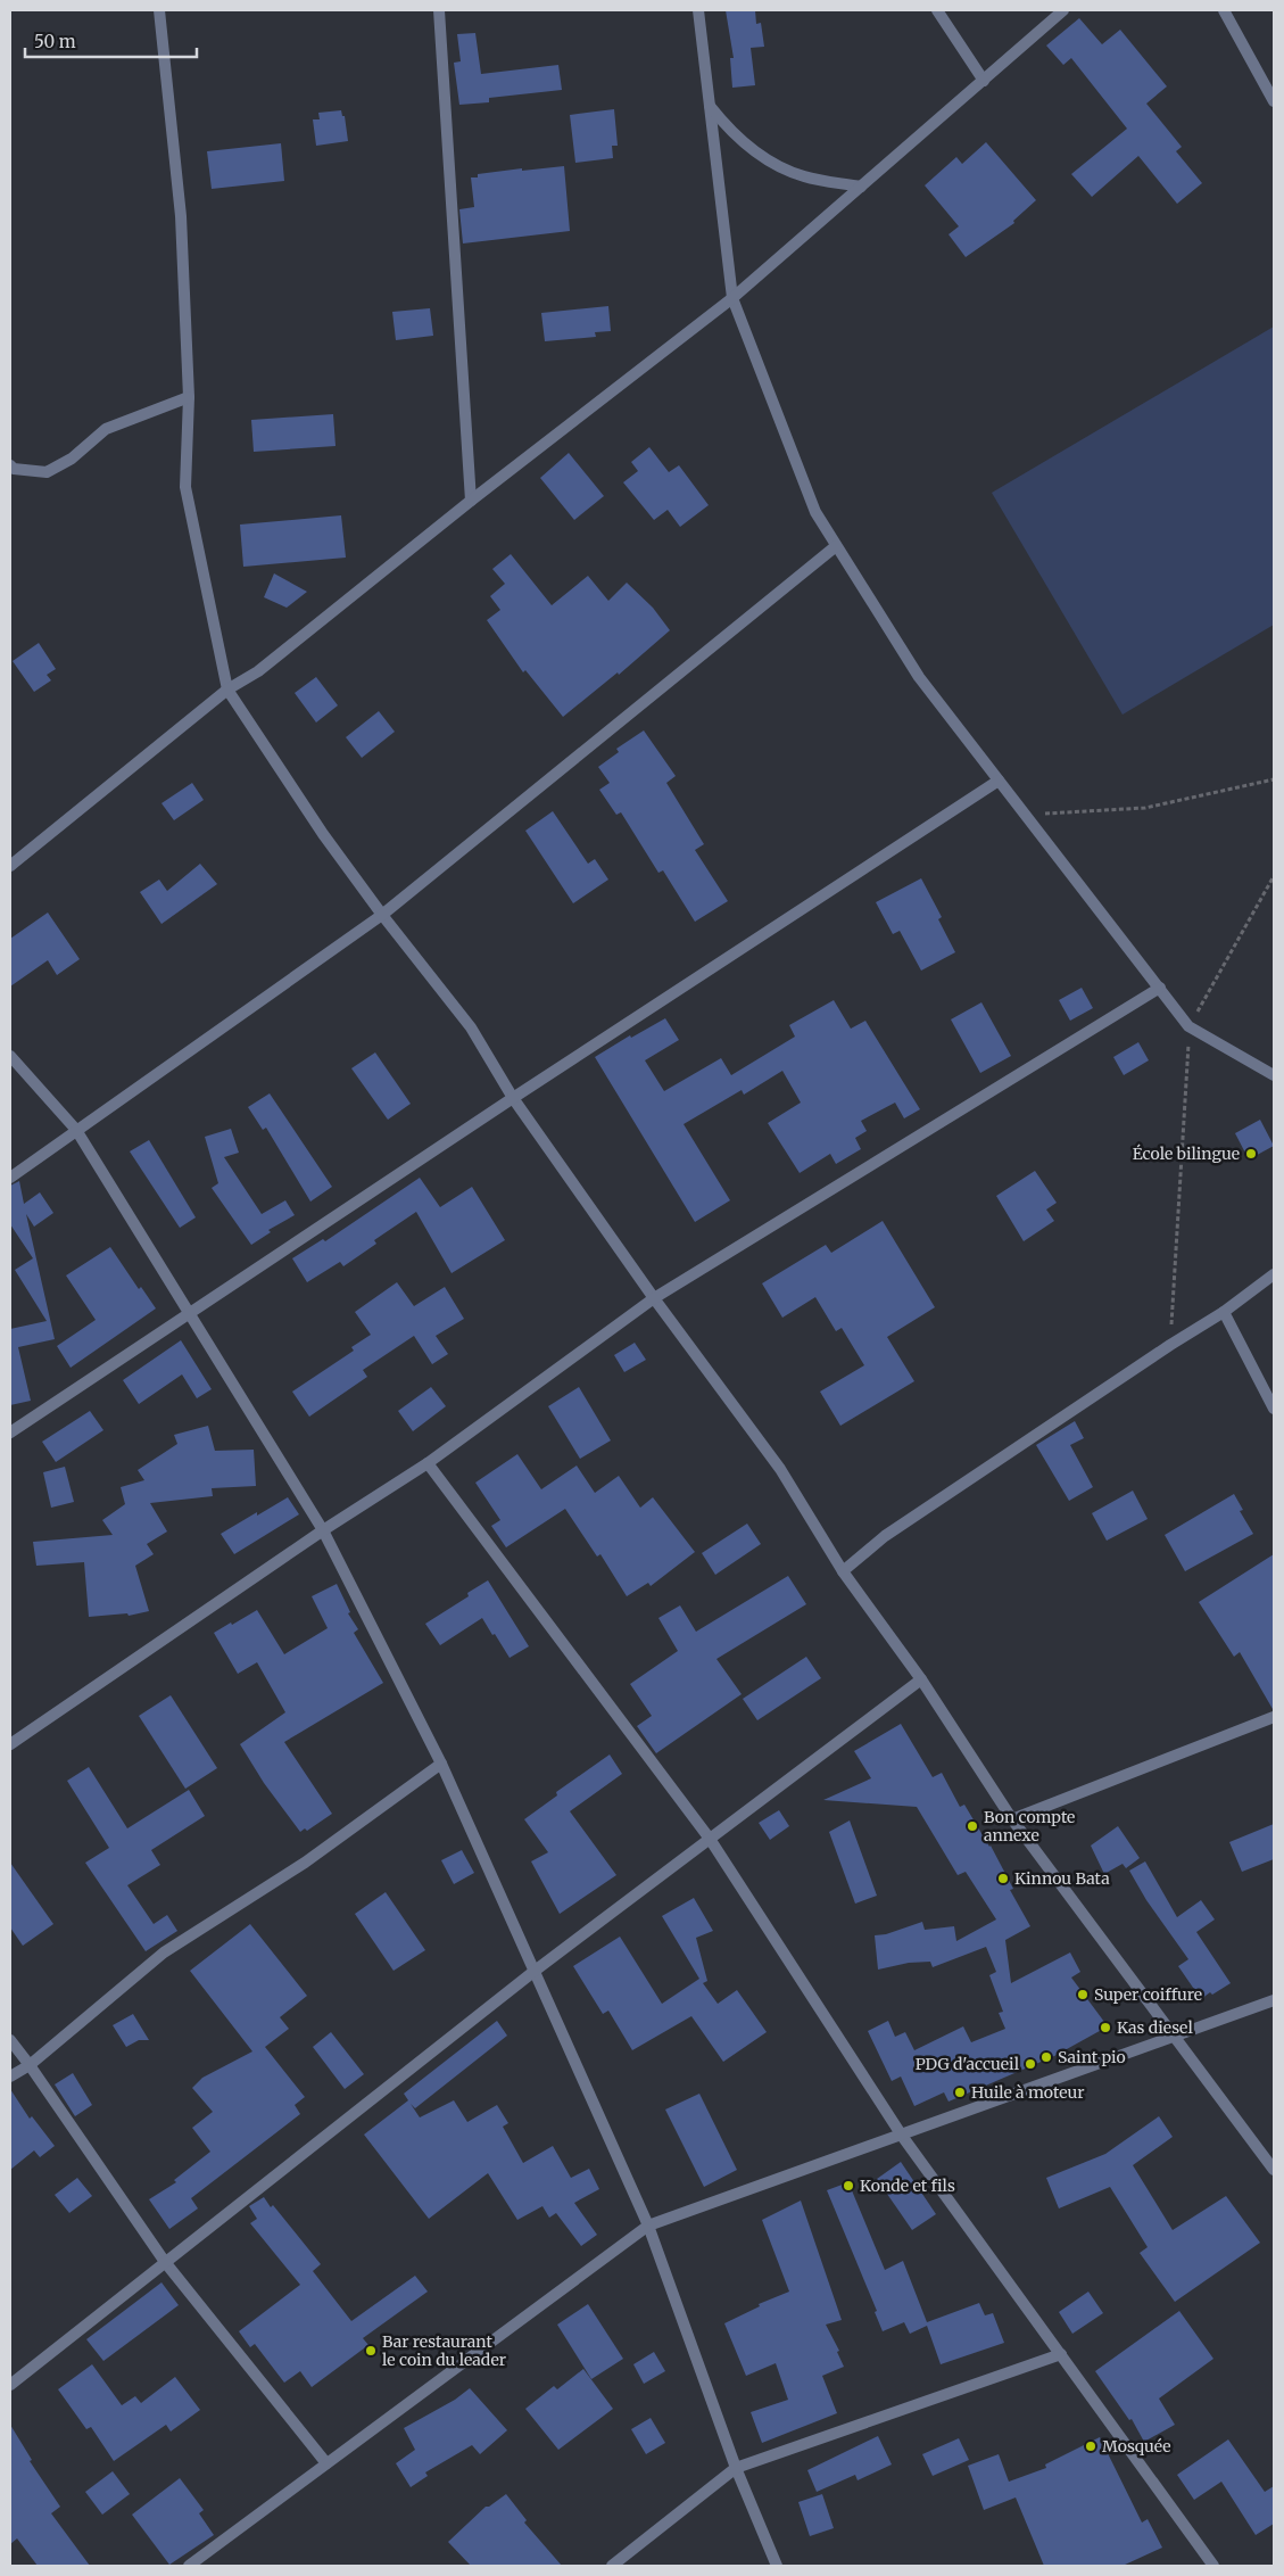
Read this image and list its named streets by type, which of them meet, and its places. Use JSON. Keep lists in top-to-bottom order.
{
  "places": [
    "École bilingue",
    "Bon compte annexe",
    "Kinnou Bata",
    "Super coiffure",
    "Kas diesel",
    "Saint pio",
    "PDG d'accueil",
    "Huile à moteur",
    "Konde et fils",
    "Bar restaurant le coin du leader",
    "Mosquée"
  ],
  "scale_bar": "50 m"
}
